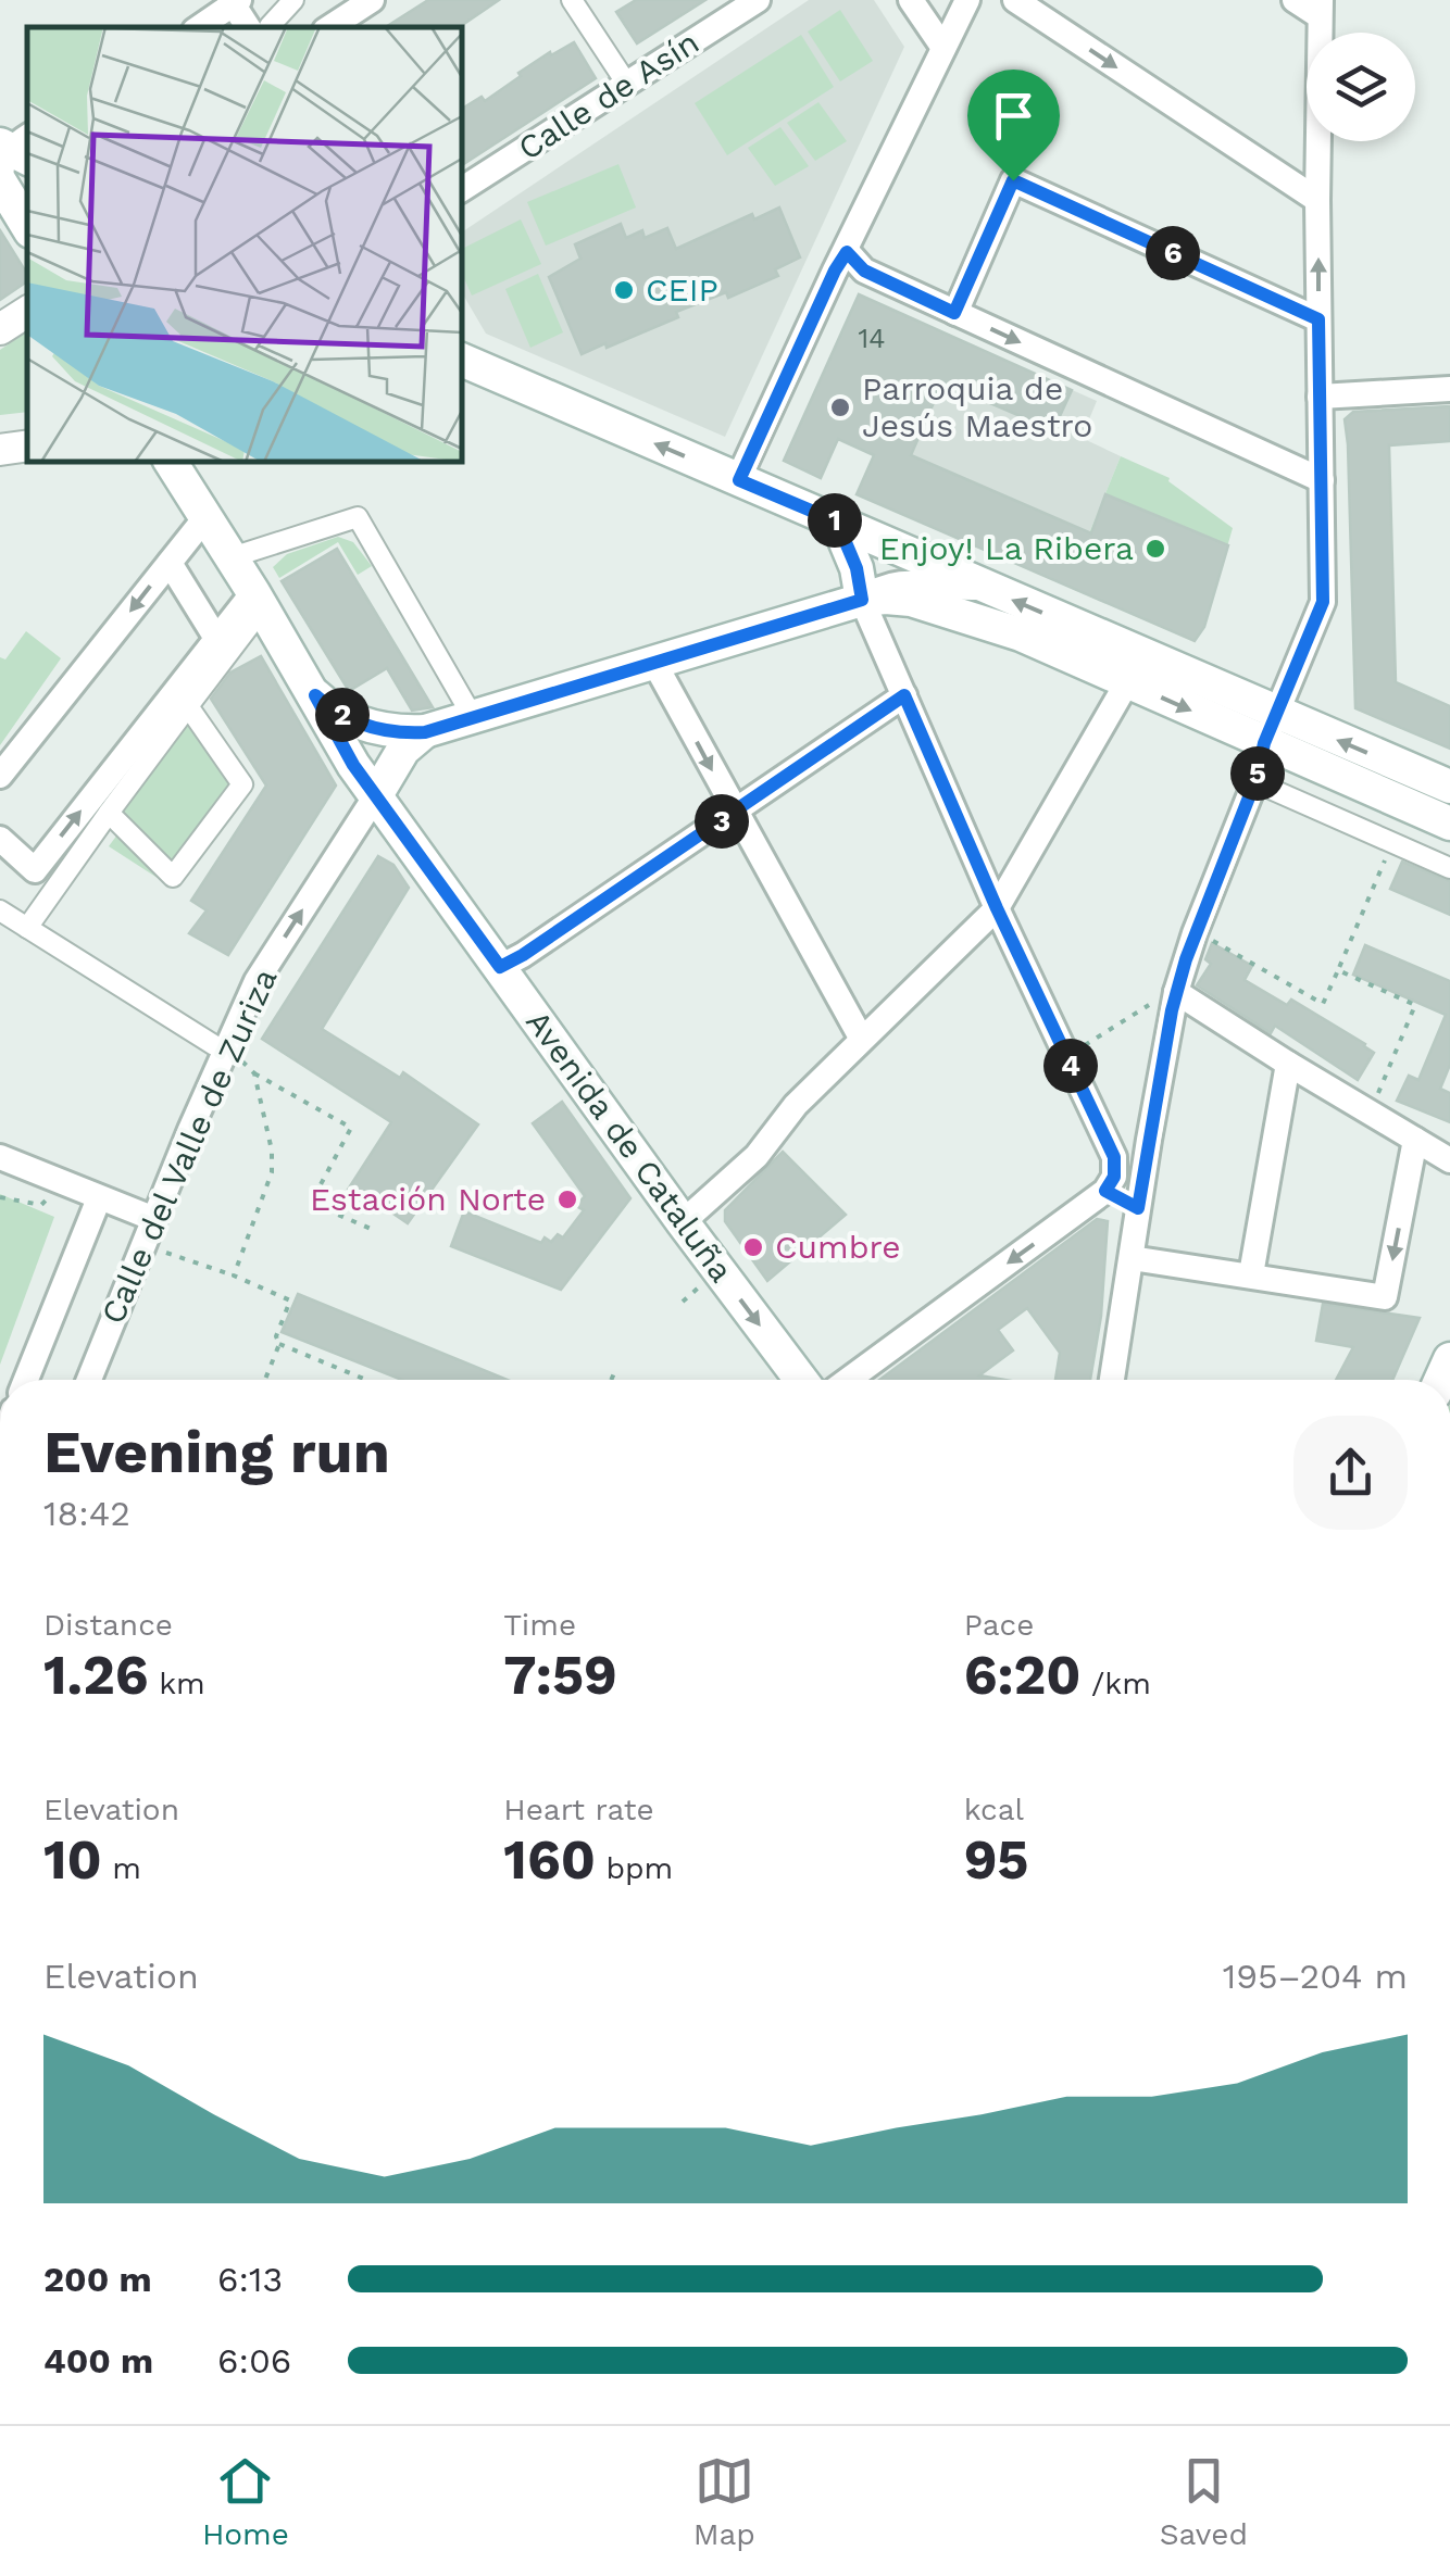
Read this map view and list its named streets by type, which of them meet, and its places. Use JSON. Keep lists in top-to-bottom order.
{
  "streets": {
    "main road": ["Avenida de Cataluña"],
    "street": ["Calle de Asín", "Calle del Valle de Zuriza"]
  },
  "crossings": [
    ["Calle del Valle de Zuriza", "Avenida de Cataluña"]
  ],
  "places": [
    "CEIP",
    "Parroquia de Jesús Maestro",
    "Enjoy! La Ribera",
    "Estación Norte",
    "Cumbre"
  ],
  "house_numbers": ["14"],
  "page": {
    "pins": [
      "6",
      "1",
      "2",
      "5",
      "3",
      "4"
    ],
    "heading": ["Evening run", "18:42"],
    "stats": [
      ["Distance", "1.26 km"],
      ["Time", "7:59"],
      ["Pace", "6:20 /km"],
      ["Elevation", "10 m"],
      ["Heart rate", "160 bpm"],
      ["kcal", "95"]
    ],
    "chart": ["Elevation", "195–204 m"],
    "list": [
      {
        "name": "200 m",
        "note": "6:13"
      },
      {
        "name": "400 m",
        "note": "6:06"
      }
    ],
    "tabs": ["Home", "Map", "Saved"]
  }
}
